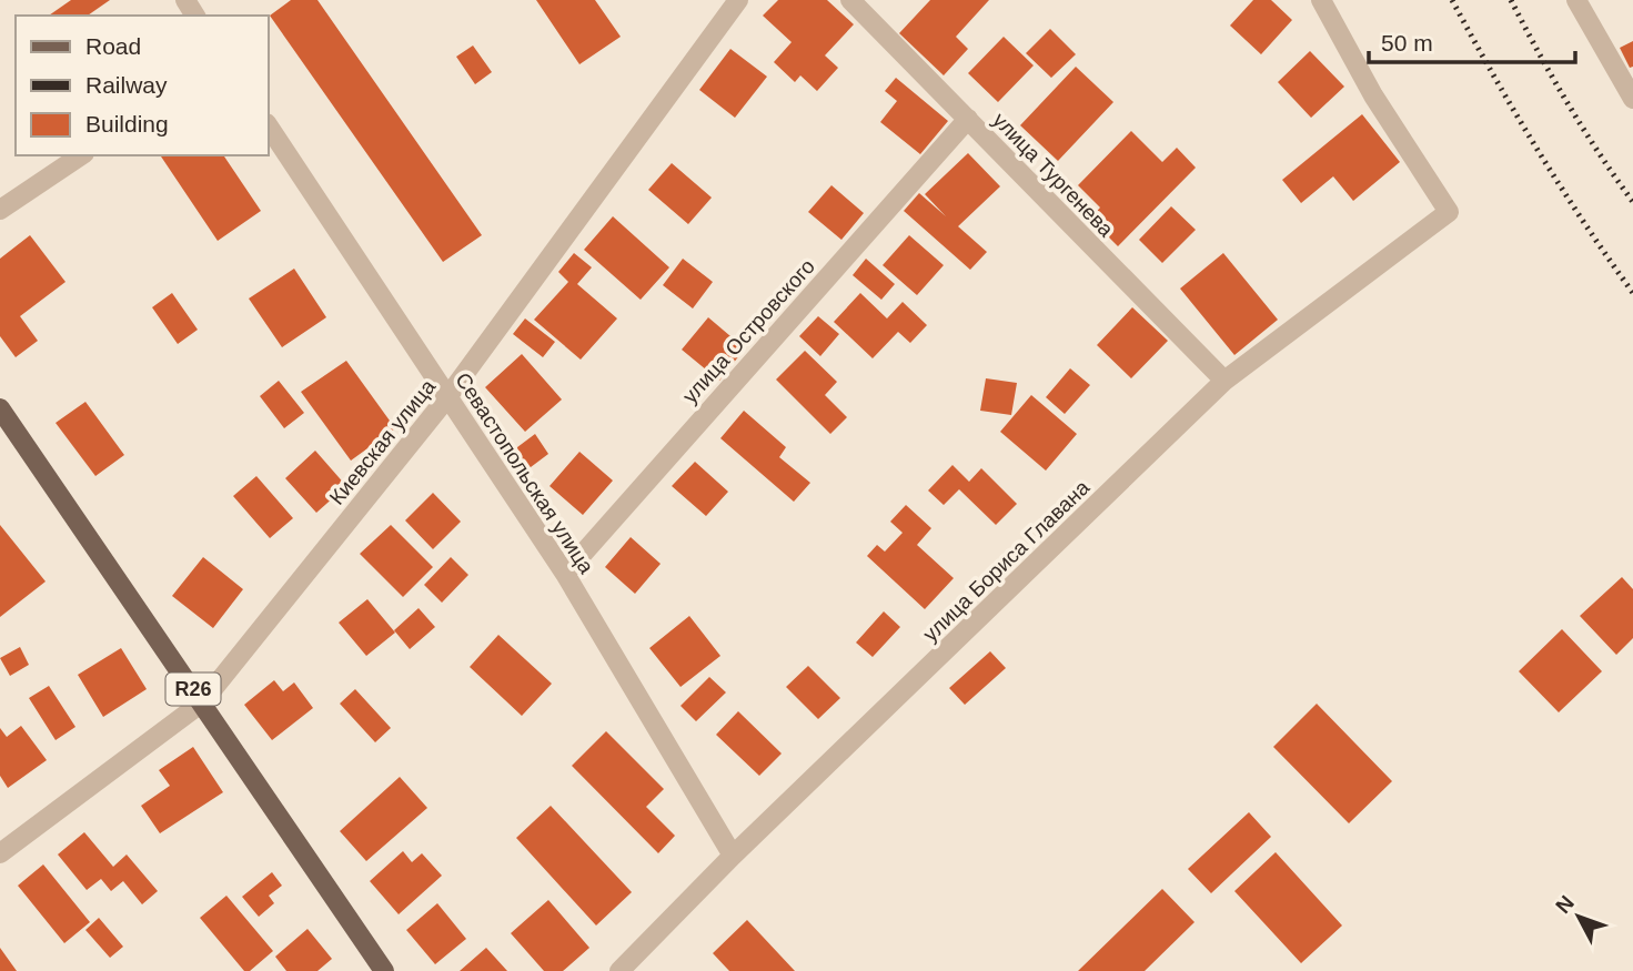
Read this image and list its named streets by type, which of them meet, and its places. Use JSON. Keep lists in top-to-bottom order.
{
  "streets": {
    "main road": ["R26"],
    "street": [
      "улица Тургенева",
      "улица Островского",
      "Киевская улица",
      "Севастопольская улица",
      "улица Бориса Главана"
    ]
  },
  "crossings": [
    ["улица Тургенева", "улица Островского"],
    ["улица Тургенева", "улица Бориса Главана"],
    ["улица Островского", "Севастопольская улица"],
    ["Киевская улица", "Севастопольская улица"],
    ["Киевская улица", "R26"],
    ["Севастопольская улица", "улица Бориса Главана"]
  ],
  "legend": ["Road", "Railway", "Building"],
  "scale_bar": "50 m",
  "north": "top left"
}
